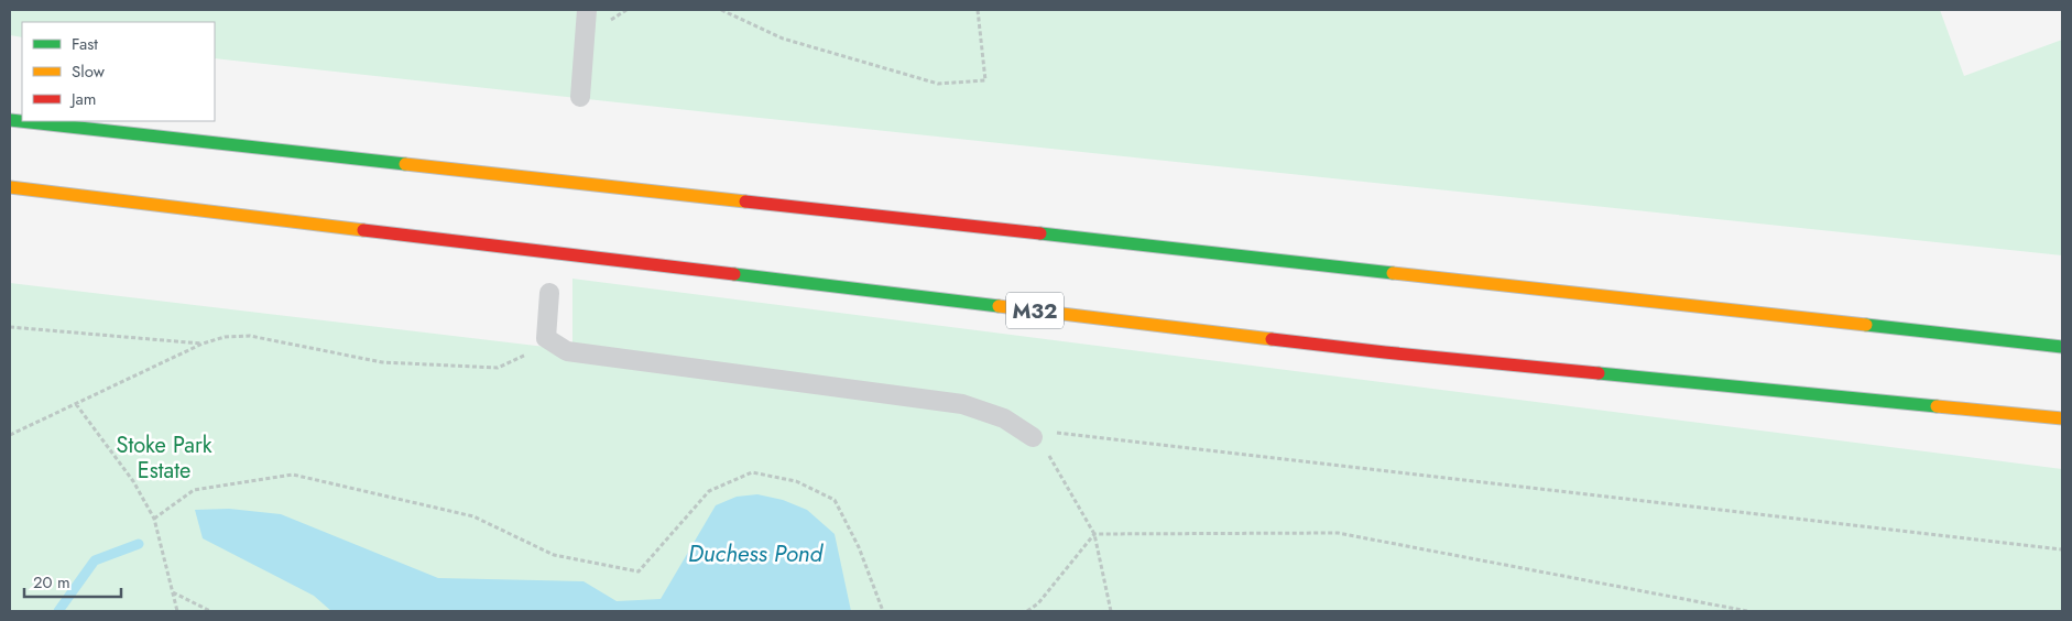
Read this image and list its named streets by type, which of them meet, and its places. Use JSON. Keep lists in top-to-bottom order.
{
  "streets": {
    "highway": ["M32"]
  },
  "water": ["Duchess Pond"],
  "parks": ["Stoke Park Estate"],
  "legend": ["Fast", "Slow", "Jam"],
  "scale_bar": "20 m"
}
